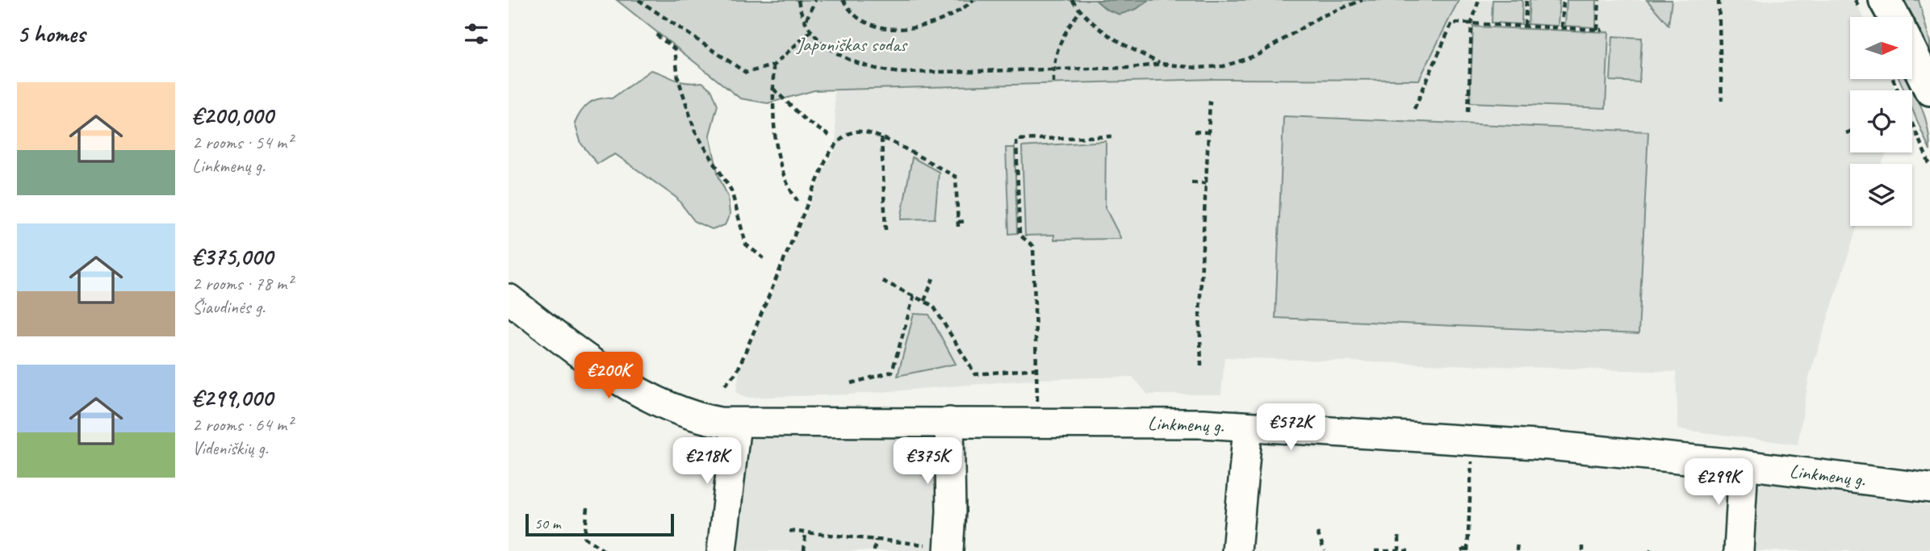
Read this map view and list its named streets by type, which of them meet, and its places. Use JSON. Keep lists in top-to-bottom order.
{
  "streets": {
    "street": ["Linkmenų g."]
  },
  "parks": ["Japoniškas sodas"],
  "scale_bar": "50 m",
  "north": "right",
  "page": {
    "heading": "5 homes",
    "list": [
      {
        "name": "€200,000",
        "note": "2 rooms · 54 m² · Linkmenų g."
      },
      {
        "name": "€375,000",
        "note": "2 rooms · 78 m² · Šiaudinės g."
      },
      {
        "name": "€299,000",
        "note": "2 rooms · 64 m² · Videniškių g."
      }
    ],
    "price": [
      "€200K",
      "€572K",
      "€218K",
      "€375K",
      "€299K"
    ],
    "scale": "50 m"
  }
}
